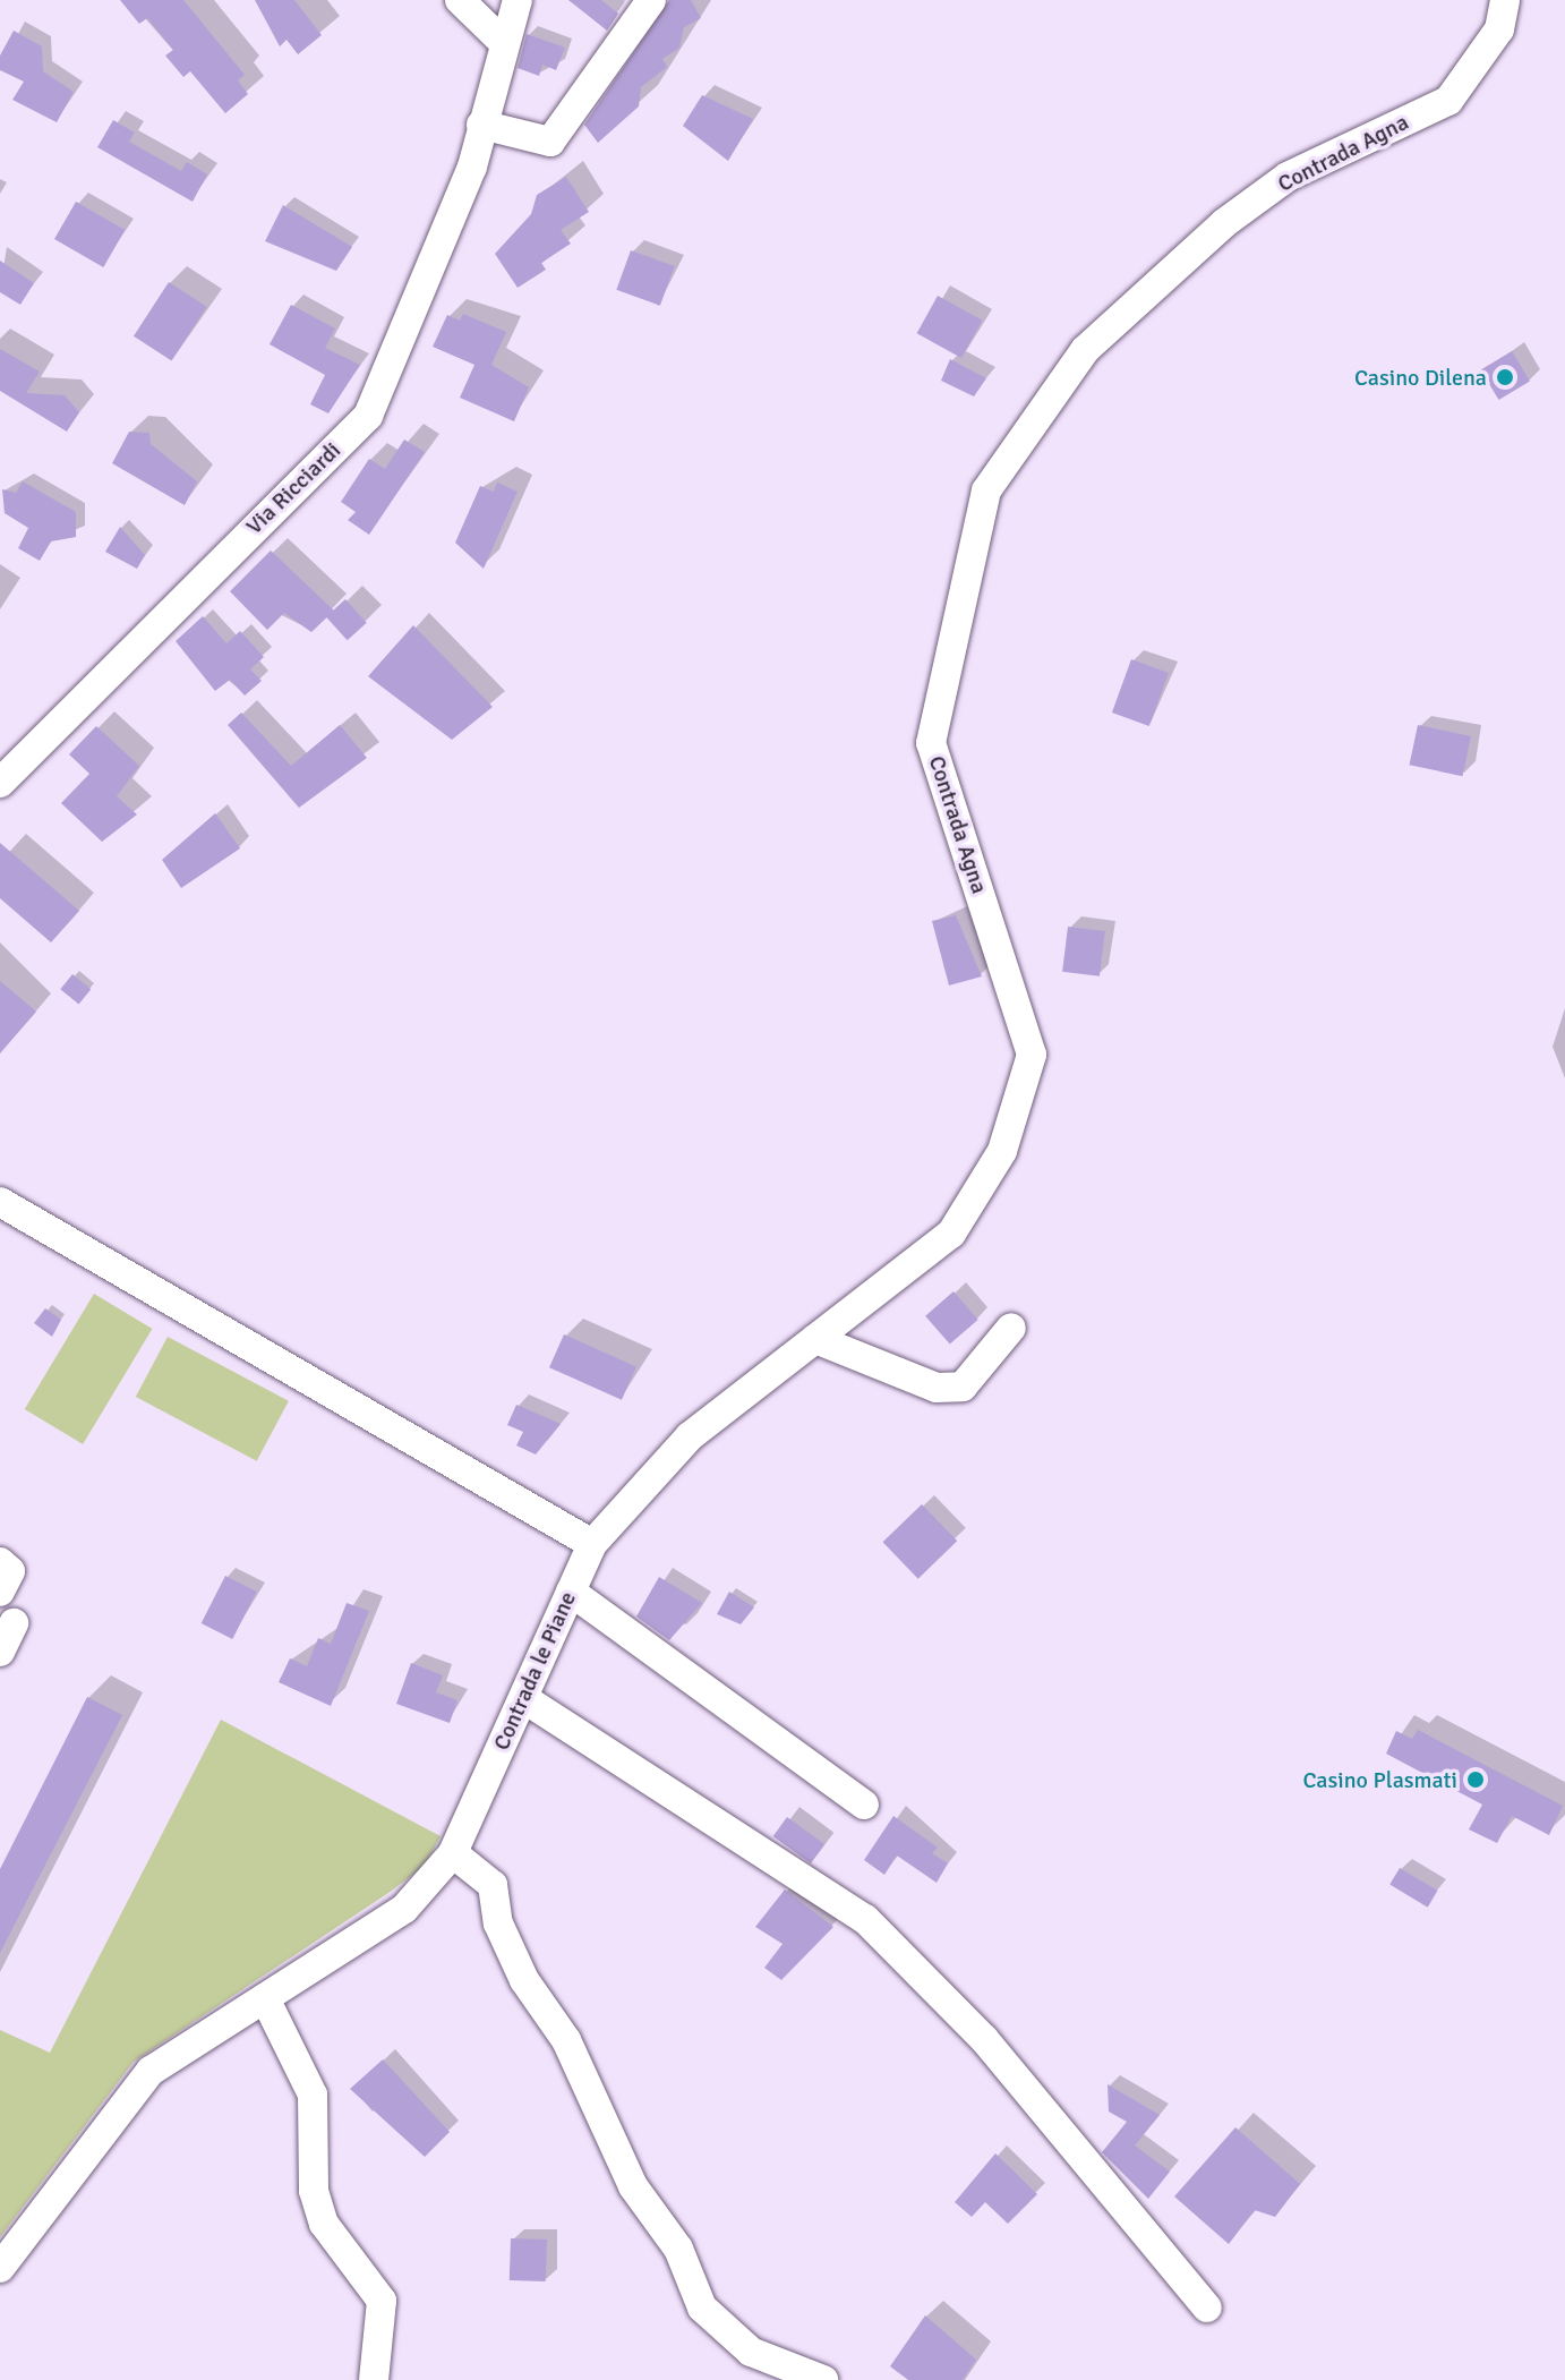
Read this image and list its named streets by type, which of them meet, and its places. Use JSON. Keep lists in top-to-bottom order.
{
  "streets": {
    "street": ["Contrada Agna", "Via Ricciardi", "Contrada le Piane"]
  },
  "crossings": [
    ["Contrada Agna", "Contrada le Piane"]
  ],
  "places": ["Casino Dilena", "Casino Plasmati"]
}
